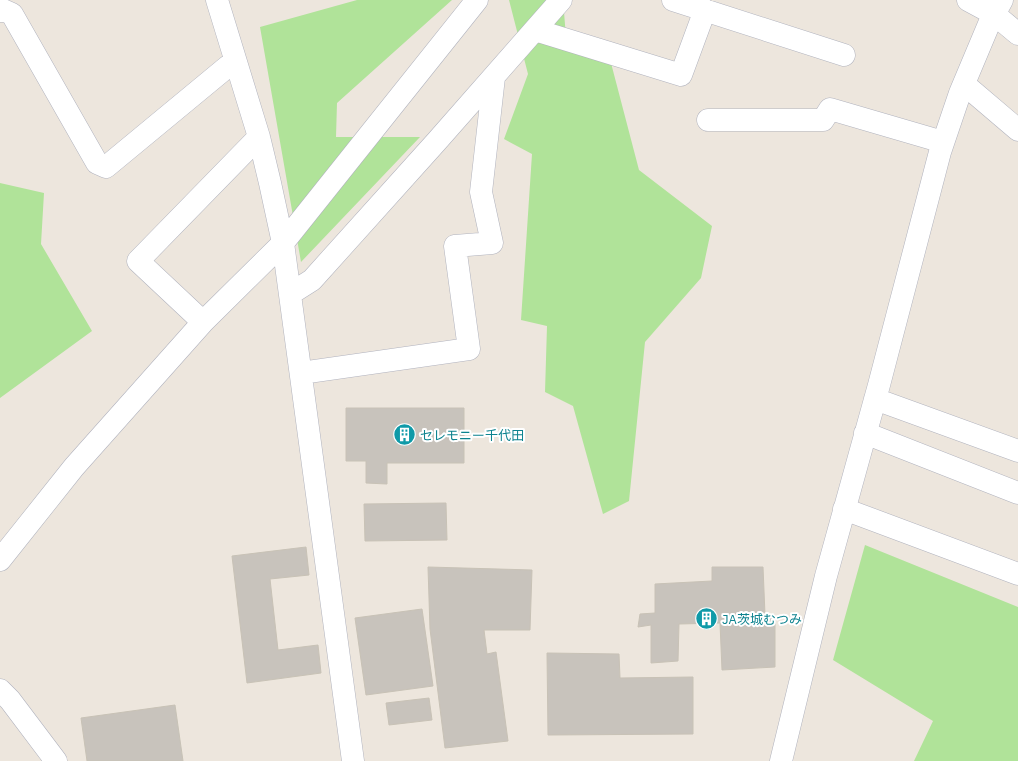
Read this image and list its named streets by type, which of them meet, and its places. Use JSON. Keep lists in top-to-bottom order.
{
  "places": {
    "building": ["セレモニー千代田", "JA茨城むつみ"]
  }
}
